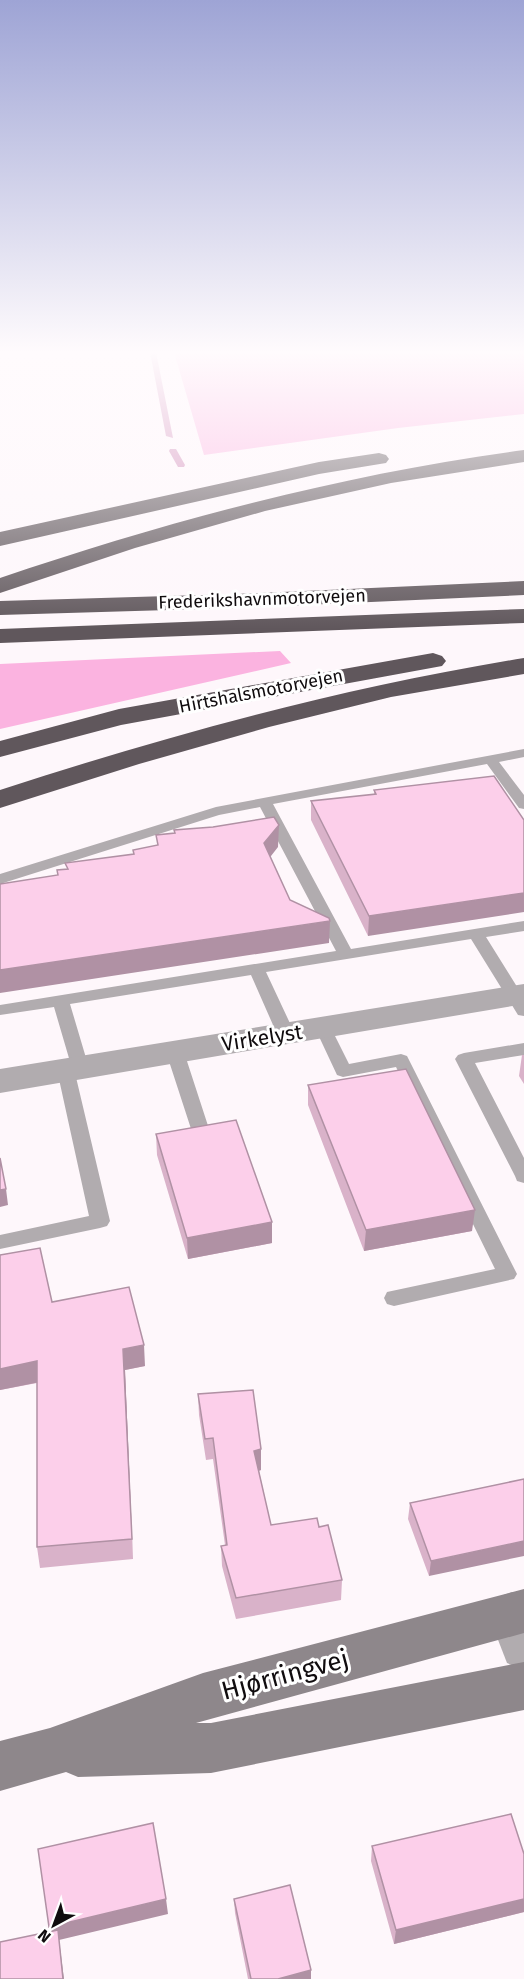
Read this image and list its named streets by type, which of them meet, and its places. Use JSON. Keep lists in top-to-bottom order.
{
  "streets": {
    "highway": ["Frederikshavnmotorvejen", "Hirtshalsmotorvejen"],
    "main road": ["Hjørringvej"],
    "street": ["Virkelyst"]
  },
  "north": "bottom left"
}
